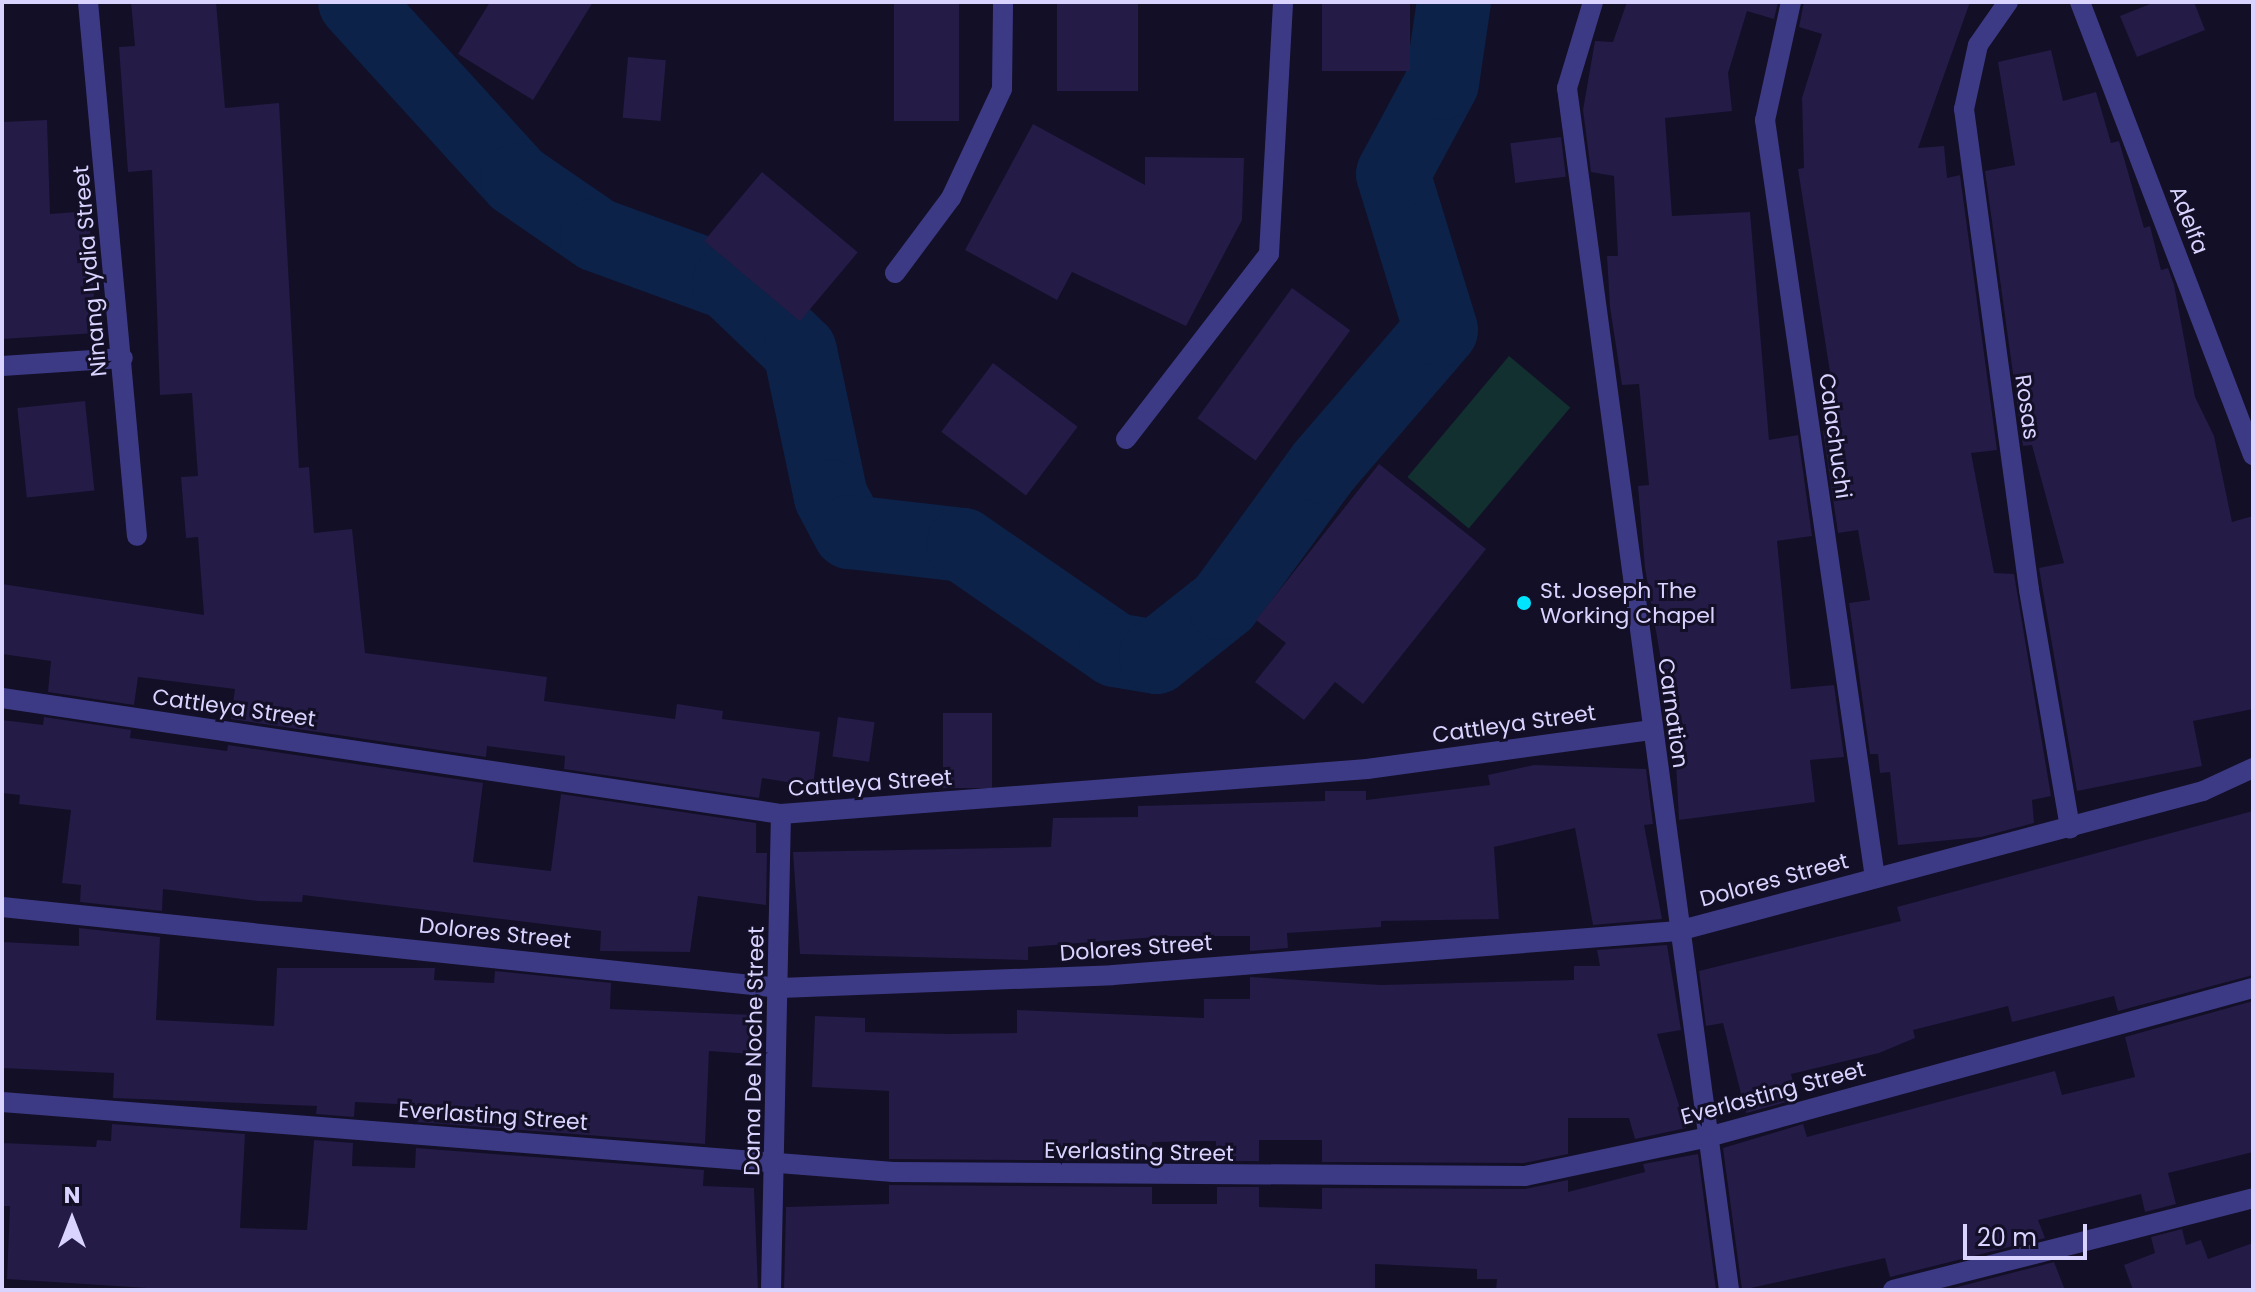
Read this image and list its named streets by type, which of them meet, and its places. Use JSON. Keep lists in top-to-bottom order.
{
  "streets": {
    "street": [
      "Adelfa",
      "Ninang Lydia Street",
      "Rosas",
      "Calachuchi",
      "Cattleya Street",
      "Carnation",
      "Dolores Street",
      "Dama De Noche Street",
      "Everlasting Street"
    ]
  },
  "crossings": [
    ["Rosas", "Dolores Street"],
    ["Calachuchi", "Dolores Street"],
    ["Cattleya Street", "Carnation"],
    ["Cattleya Street", "Dama De Noche Street"],
    ["Carnation", "Dolores Street"],
    ["Carnation", "Everlasting Street"],
    ["Dolores Street", "Dama De Noche Street"],
    ["Dama De Noche Street", "Everlasting Street"]
  ],
  "places": ["St. Joseph The Working Chapel"],
  "scale_bar": "20 m",
  "north": "top"
}
